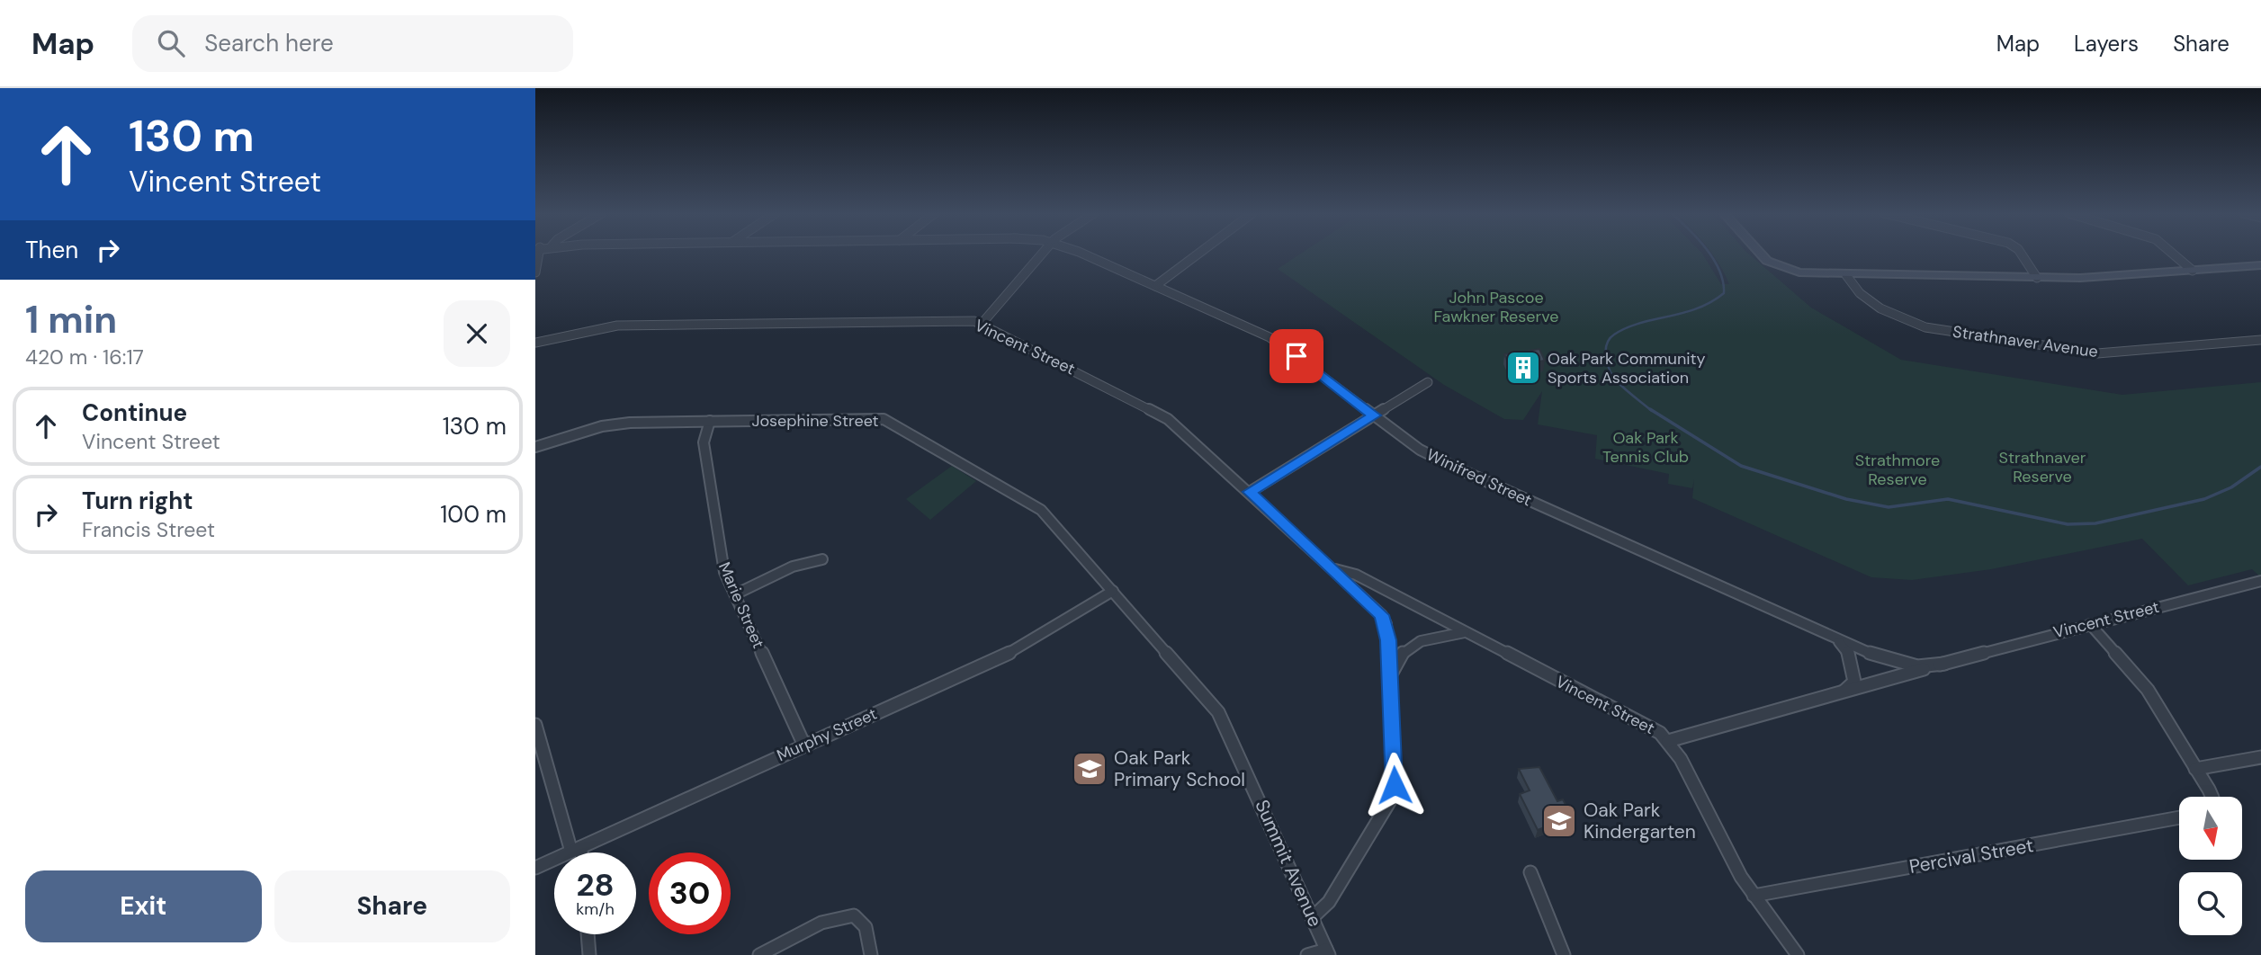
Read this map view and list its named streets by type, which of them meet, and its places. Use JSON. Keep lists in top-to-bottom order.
{
  "streets": {
    "street": [
      "Strathnaver Avenue",
      "Vincent Street",
      "Josephine Street",
      "Winifred Street",
      "Marie Street",
      "Murphy Street",
      "Percival Street",
      "Summit Avenue"
    ]
  },
  "crossings": [
    ["Vincent Street", "Winifred Street"],
    ["Josephine Street", "Marie Street"],
    ["Josephine Street", "Murphy Street"],
    ["Josephine Street", "Summit Avenue"],
    ["Marie Street", "Murphy Street"],
    ["Murphy Street", "Summit Avenue"]
  ],
  "parks": [
    "John Pascoe Fawkner Reserve",
    "Oak Park Tennis Club",
    "Strathnaver Reserve",
    "Strathmore Reserve"
  ],
  "places": {
    "building": ["Oak Park Community Sports Association"],
    "school or university": ["Oak Park Primary School", "Oak Park Kindergarten"]
  },
  "north": "bottom",
  "page": {
    "header": "Map",
    "search": "Search here",
    "nav": ["Map", "Layers", "Share"],
    "turn": ["130 m", "Vincent Street"],
    "then": "Then",
    "heading": ["1 min", "420 m · 16:17"],
    "list": [
      {
        "name": "Continue",
        "note": "Vincent Street",
        "value": "130 m"
      },
      {
        "name": "Turn right",
        "note": "Francis Street",
        "value": "100 m"
      }
    ],
    "speed": "28 km/h",
    "limit": "30",
    "buttons": ["Exit", "Share"]
  }
}
